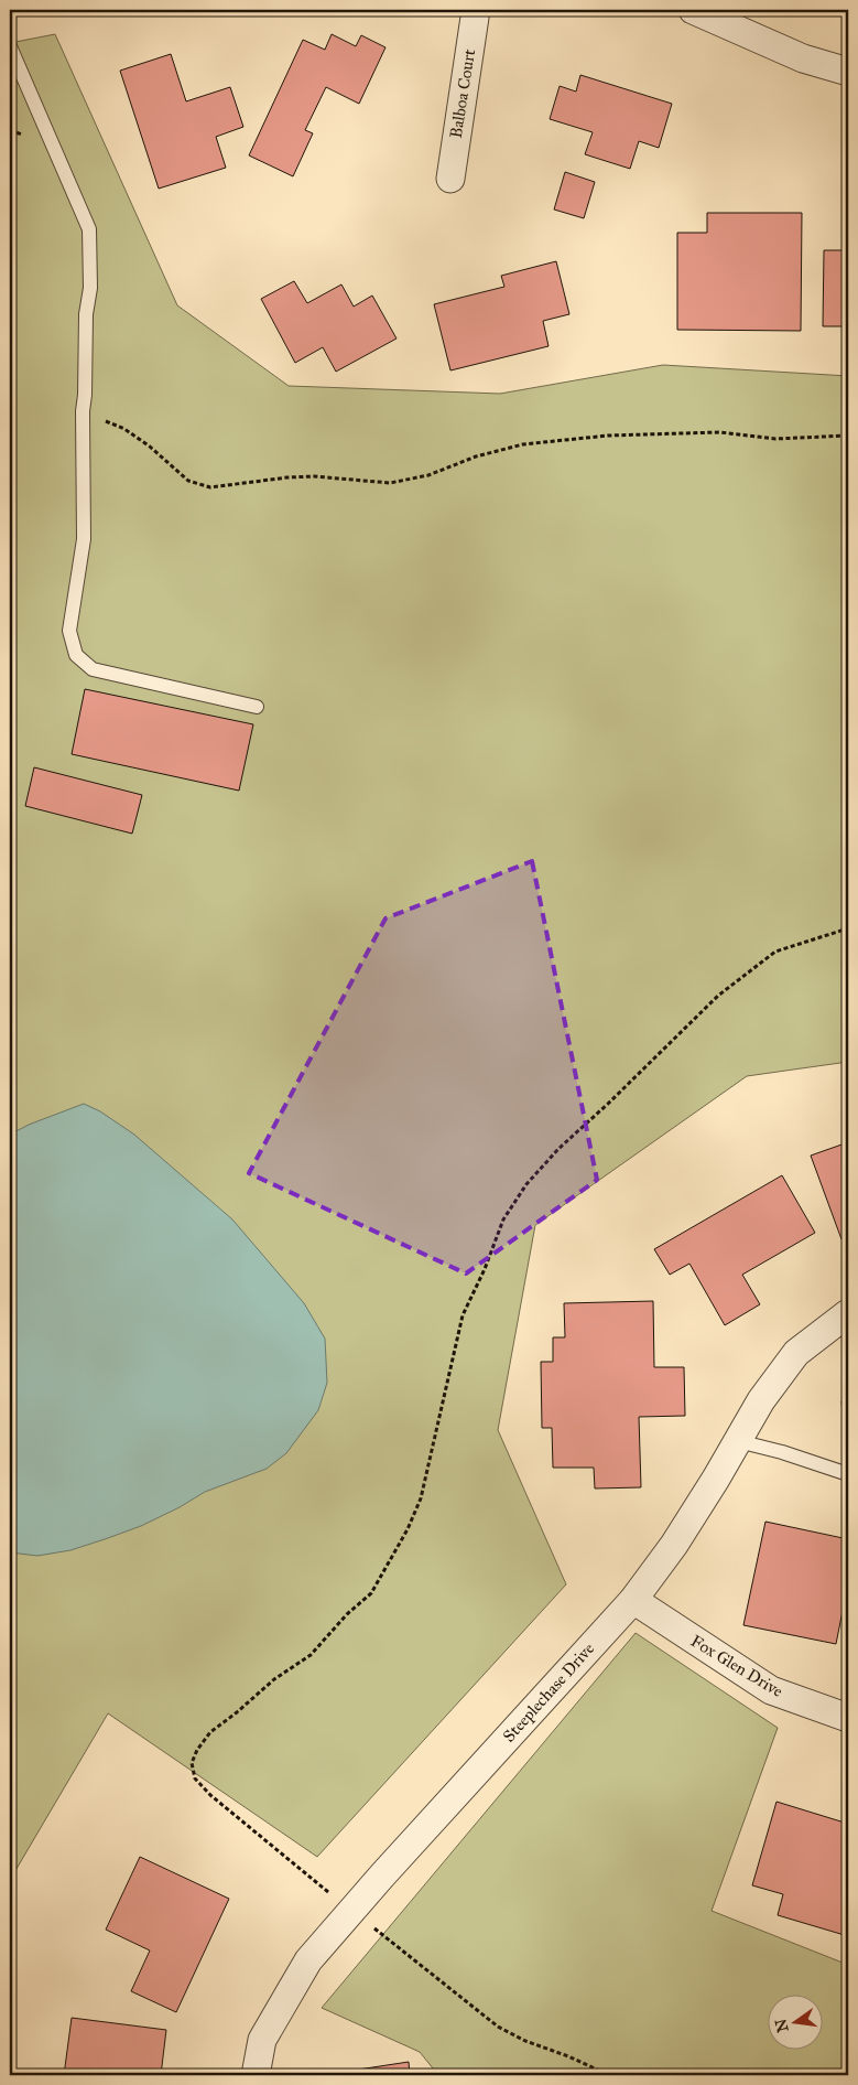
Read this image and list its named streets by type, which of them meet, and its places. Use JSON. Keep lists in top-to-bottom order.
{
  "streets": {
    "street": ["Balboa Court", "Fox Glen Drive", "Steeplechase Drive"]
  },
  "crossings": [
    ["Fox Glen Drive", "Steeplechase Drive"]
  ],
  "north": "left"
}
